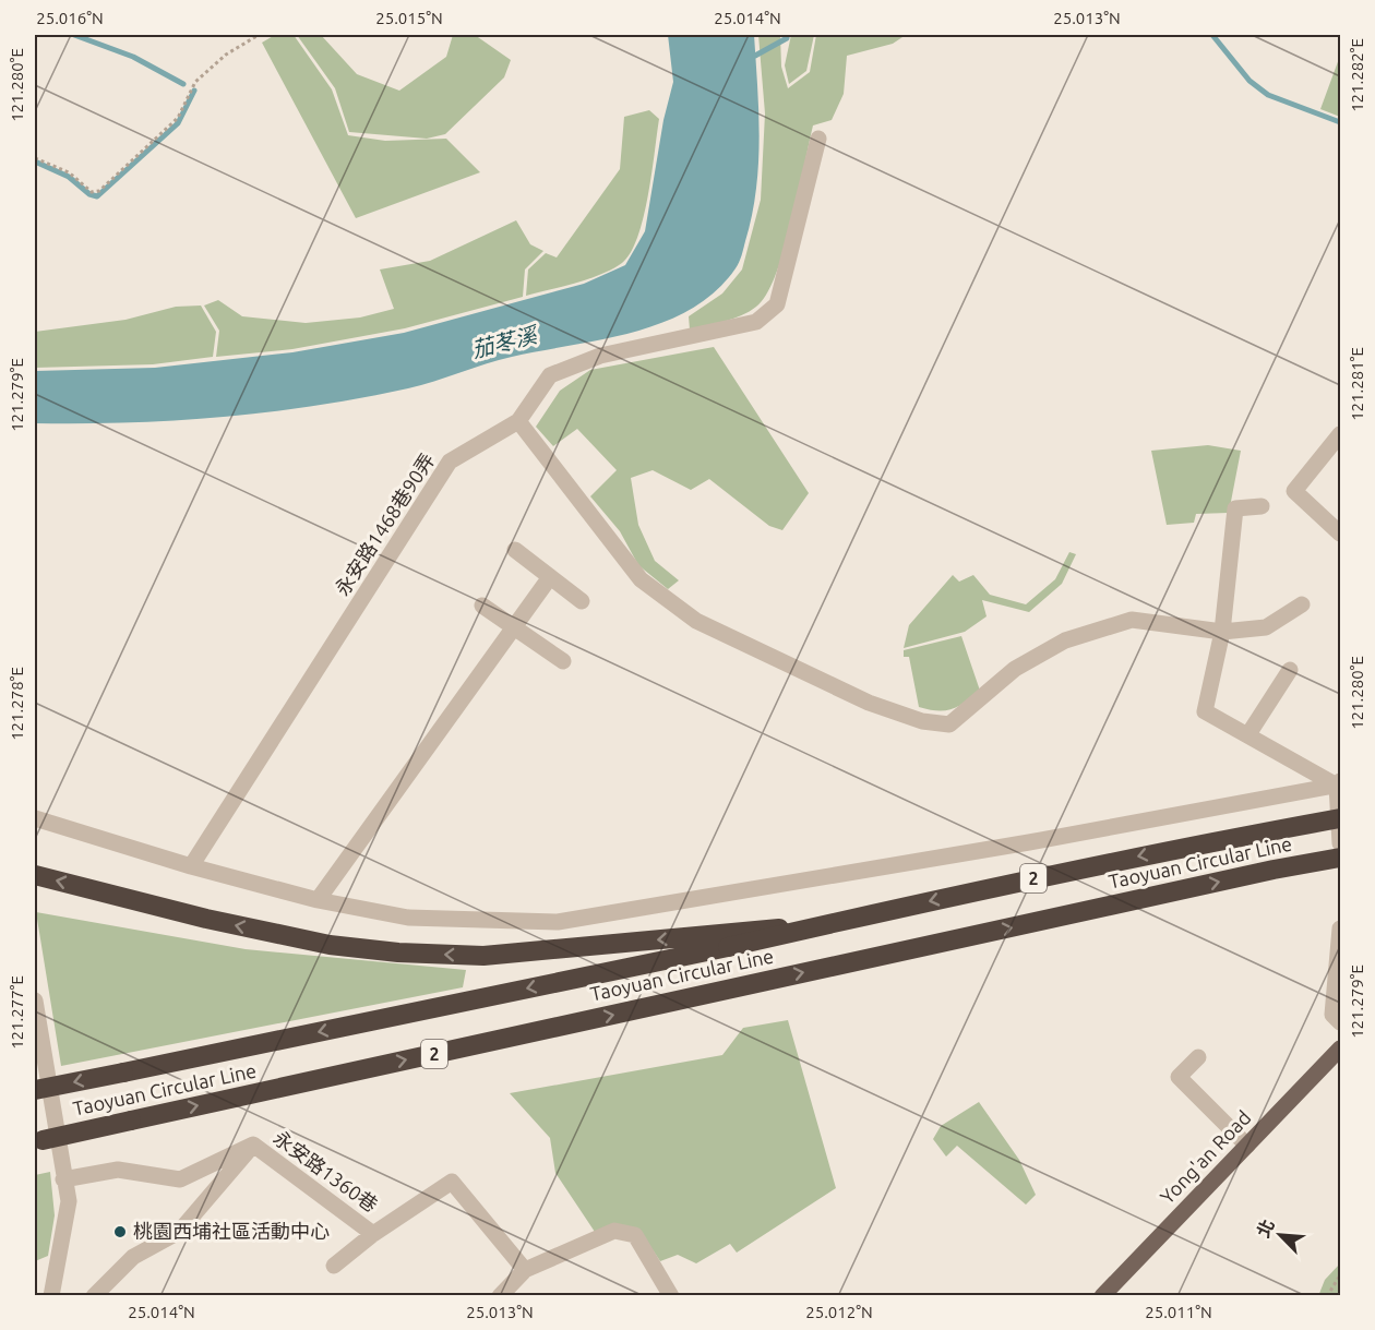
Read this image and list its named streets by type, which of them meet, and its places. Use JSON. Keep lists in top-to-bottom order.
{
  "streets": {
    "highway": ["Taoyuan Circular Line", "2"],
    "main road": ["Yong'an Road"],
    "street": ["永安路1468巷90弄", "永安路1360巷"]
  },
  "water": ["茄苳溪"],
  "places": ["桃園西埔社區活動中心"],
  "north": "top left",
  "coordinates": [
    "25.016°N",
    "25.015°N",
    "25.014°N",
    "25.013°N",
    "121.282°E",
    "121.280°E",
    "121.281°E",
    "121.279°E",
    "121.278°E",
    "121.277°E",
    "25.012°N",
    "25.011°N"
  ]
}
